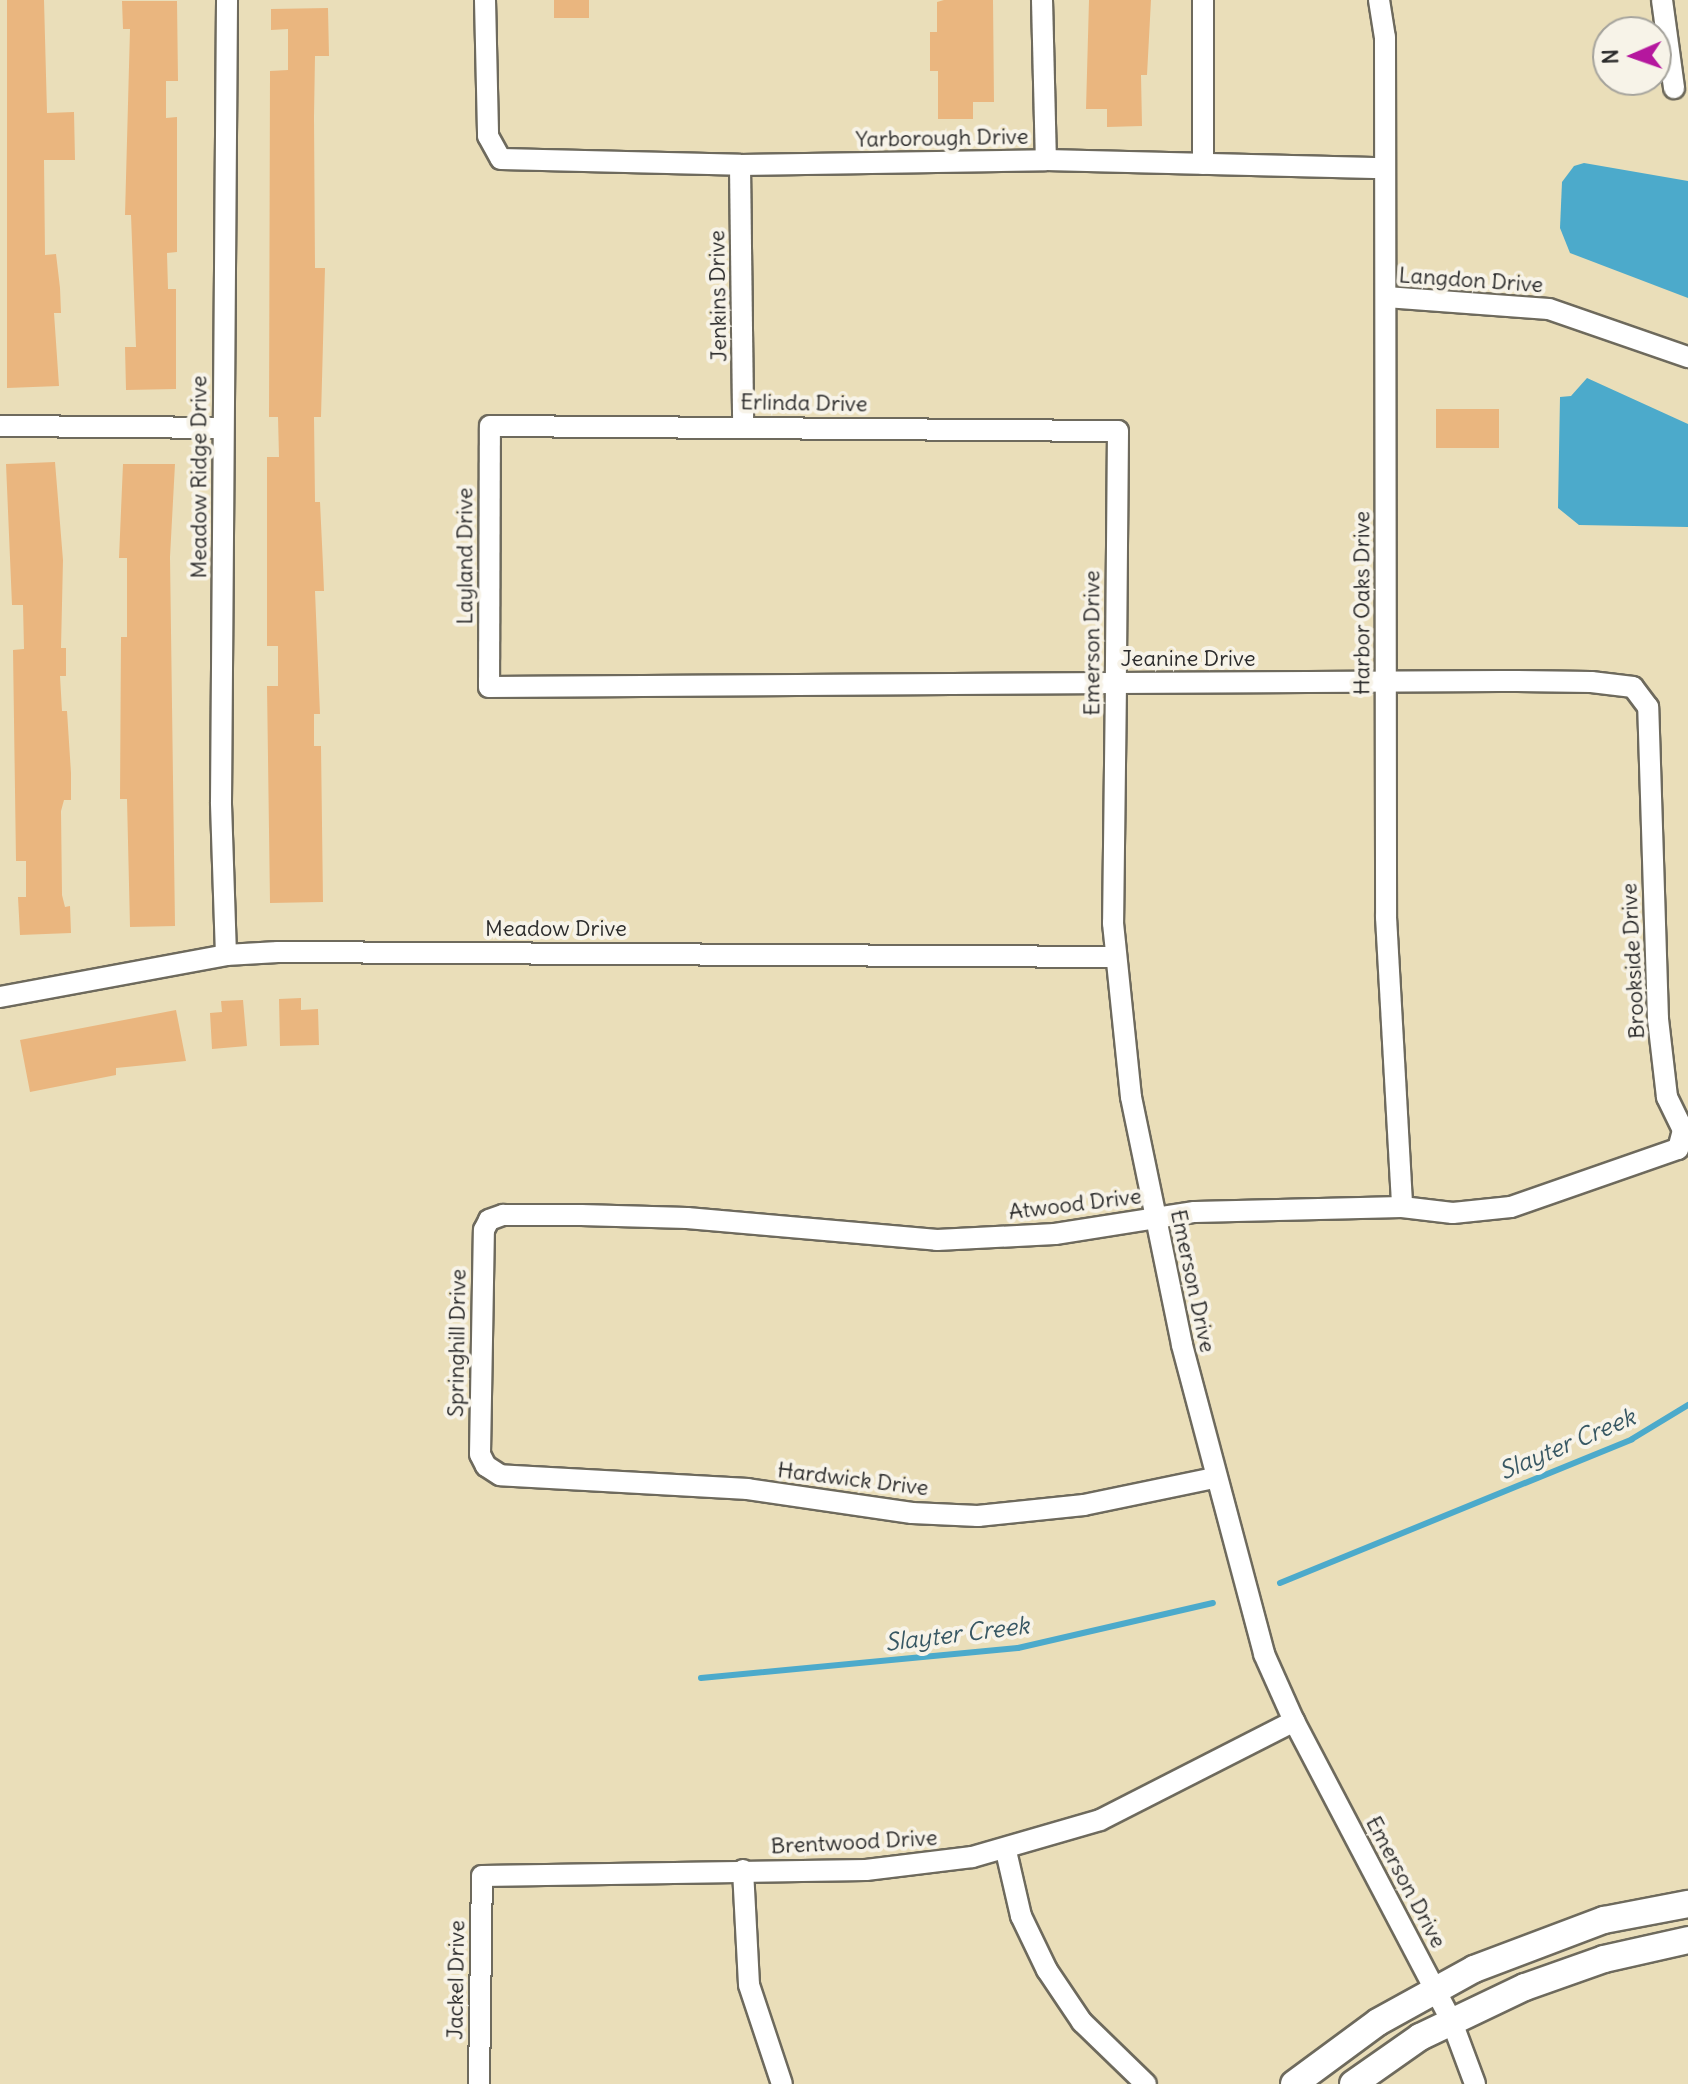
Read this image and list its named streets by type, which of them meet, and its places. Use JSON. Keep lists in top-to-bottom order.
{
  "streets": {
    "street": [
      "Yarborough Drive",
      "Langdon Drive",
      "Jenkins Drive",
      "Erlinda Drive",
      "Meadow Ridge Drive",
      "Layland Drive",
      "Harbor Oaks Drive",
      "Emerson Drive",
      "Jeanine Drive",
      "Meadow Drive",
      "Brookside Drive",
      "Atwood Drive",
      "Springhill Drive",
      "Hardwick Drive",
      "Brentwood Drive",
      "Jackel Drive"
    ]
  },
  "crossings": [
    ["Yarborough Drive", "Jenkins Drive"],
    ["Yarborough Drive", "Harbor Oaks Drive"],
    ["Langdon Drive", "Harbor Oaks Drive"],
    ["Jenkins Drive", "Erlinda Drive"],
    ["Erlinda Drive", "Layland Drive"],
    ["Erlinda Drive", "Emerson Drive"],
    ["Meadow Ridge Drive", "Meadow Drive"],
    ["Layland Drive", "Jeanine Drive"],
    ["Harbor Oaks Drive", "Jeanine Drive"],
    ["Harbor Oaks Drive", "Atwood Drive"],
    ["Emerson Drive", "Jeanine Drive"],
    ["Emerson Drive", "Meadow Drive"],
    ["Emerson Drive", "Atwood Drive"],
    ["Emerson Drive", "Hardwick Drive"],
    ["Emerson Drive", "Brentwood Drive"],
    ["Jeanine Drive", "Brookside Drive"],
    ["Brookside Drive", "Atwood Drive"],
    ["Atwood Drive", "Springhill Drive"],
    ["Springhill Drive", "Hardwick Drive"],
    ["Brentwood Drive", "Jackel Drive"]
  ],
  "water": ["Slayter Creek"],
  "north": "left"
}
